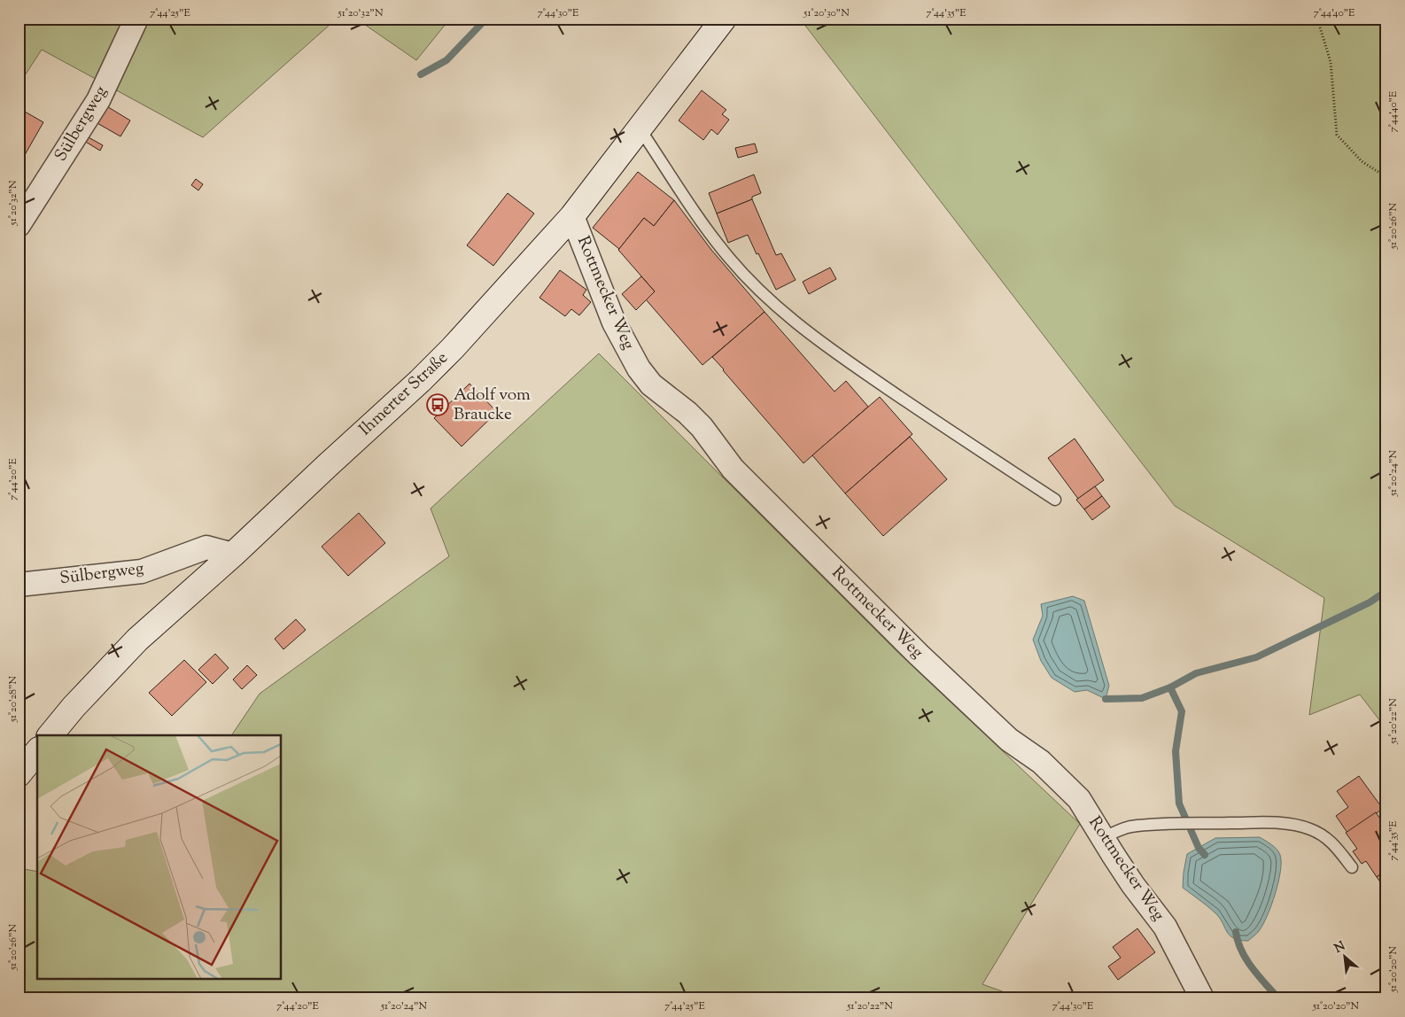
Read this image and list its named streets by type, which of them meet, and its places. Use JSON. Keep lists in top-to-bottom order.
{
  "streets": {
    "main road": ["Ihmerter Straße"],
    "street": ["Sülbergweg", "Rottmecker Weg"]
  },
  "crossings": [
    ["Sülbergweg", "Ihmerter Straße"],
    ["Rottmecker Weg", "Ihmerter Straße"]
  ],
  "places": {
    "bus stop": ["Adolf vom Braucke"]
  },
  "north": "top left",
  "coordinates": [
    "7°44'25\"E",
    "51°20'32\"N",
    "7°44'30\"E",
    "51°20'30\"N",
    "7°44'35\"E",
    "7°44'40\"E",
    "51°20'26\"N",
    "51°20'24\"N",
    "7°44'20\"E",
    "51°20'28\"N",
    "51°20'22\"N",
    "51°20'20\"N"
  ]
}
